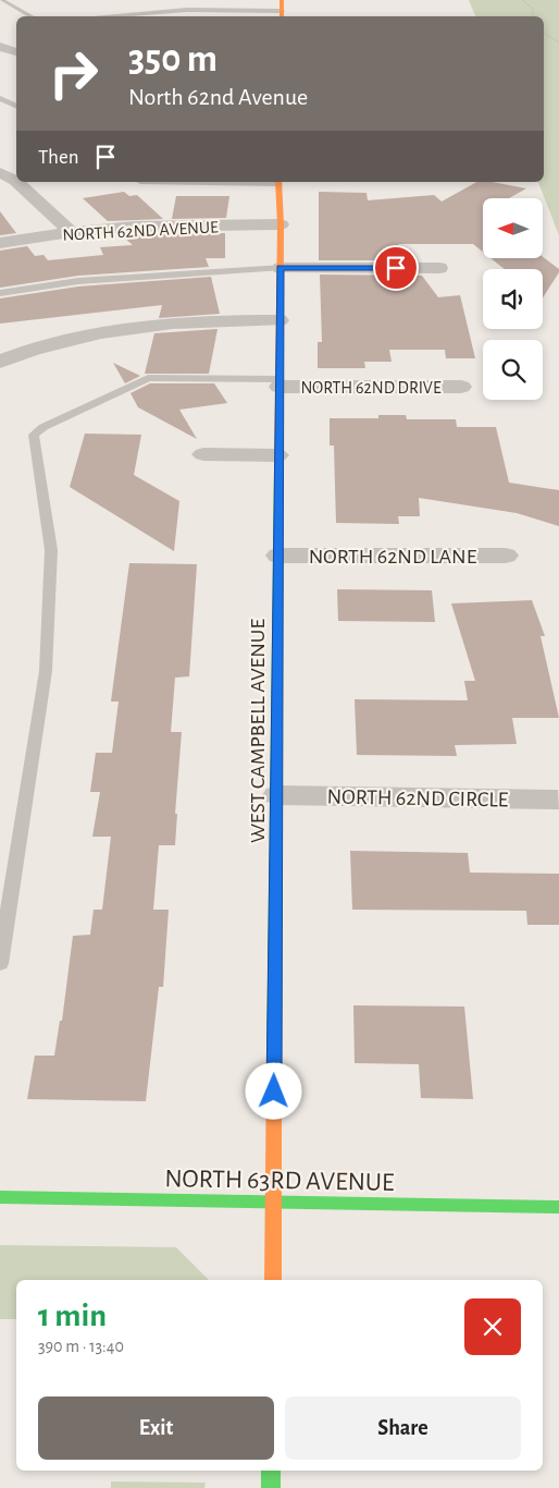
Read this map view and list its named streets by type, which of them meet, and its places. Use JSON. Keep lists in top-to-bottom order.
{
  "streets": {
    "street": [
      "NORTH 62ND AVENUE",
      "NORTH 62ND DRIVE",
      "NORTH 62ND LANE",
      "WEST CAMPBELL AVENUE",
      "NORTH 62ND CIRCLE",
      "NORTH 63RD AVENUE"
    ]
  },
  "crossings": [
    ["NORTH 62ND AVENUE", "WEST CAMPBELL AVENUE"],
    ["NORTH 62ND DRIVE", "WEST CAMPBELL AVENUE"],
    ["NORTH 62ND LANE", "WEST CAMPBELL AVENUE"],
    ["WEST CAMPBELL AVENUE", "NORTH 62ND CIRCLE"],
    ["WEST CAMPBELL AVENUE", "NORTH 63RD AVENUE"]
  ],
  "north": "left",
  "page": {
    "turn": ["350 m", "North 62nd Avenue"],
    "then": "Then",
    "heading": ["1 min", "390 m · 13:40"],
    "buttons": ["Exit", "Share"]
  }
}
